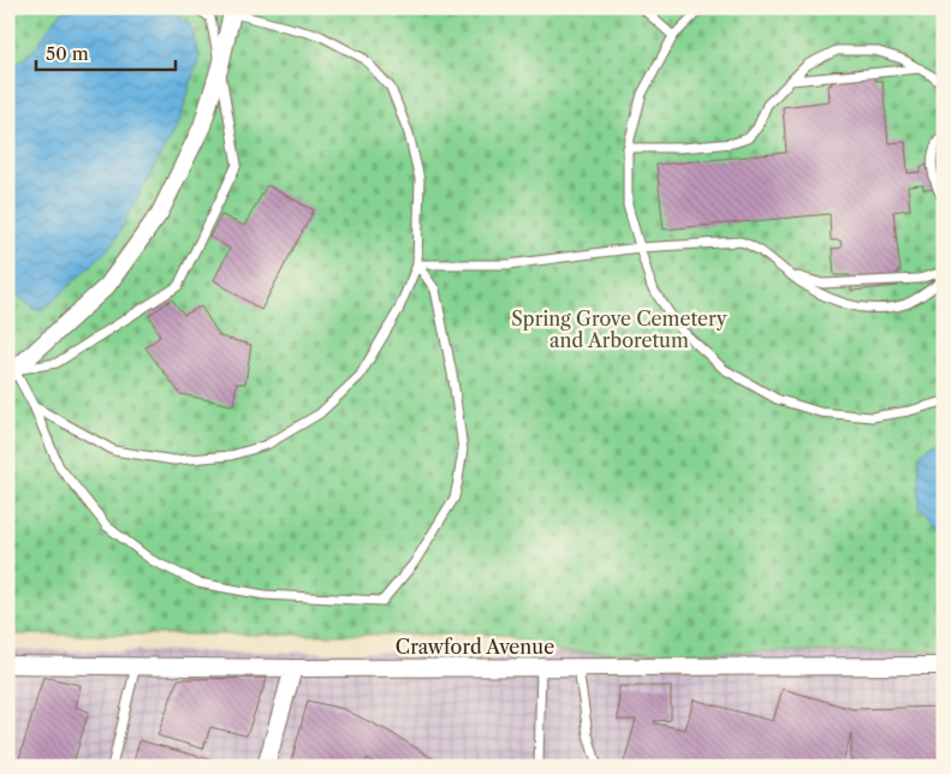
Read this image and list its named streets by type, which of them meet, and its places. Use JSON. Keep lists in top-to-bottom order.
{
  "streets": {
    "street": ["Crawford Avenue"]
  },
  "parks": ["Spring Grove Cemetery and Arboretum"],
  "scale_bar": "50 m"
}
